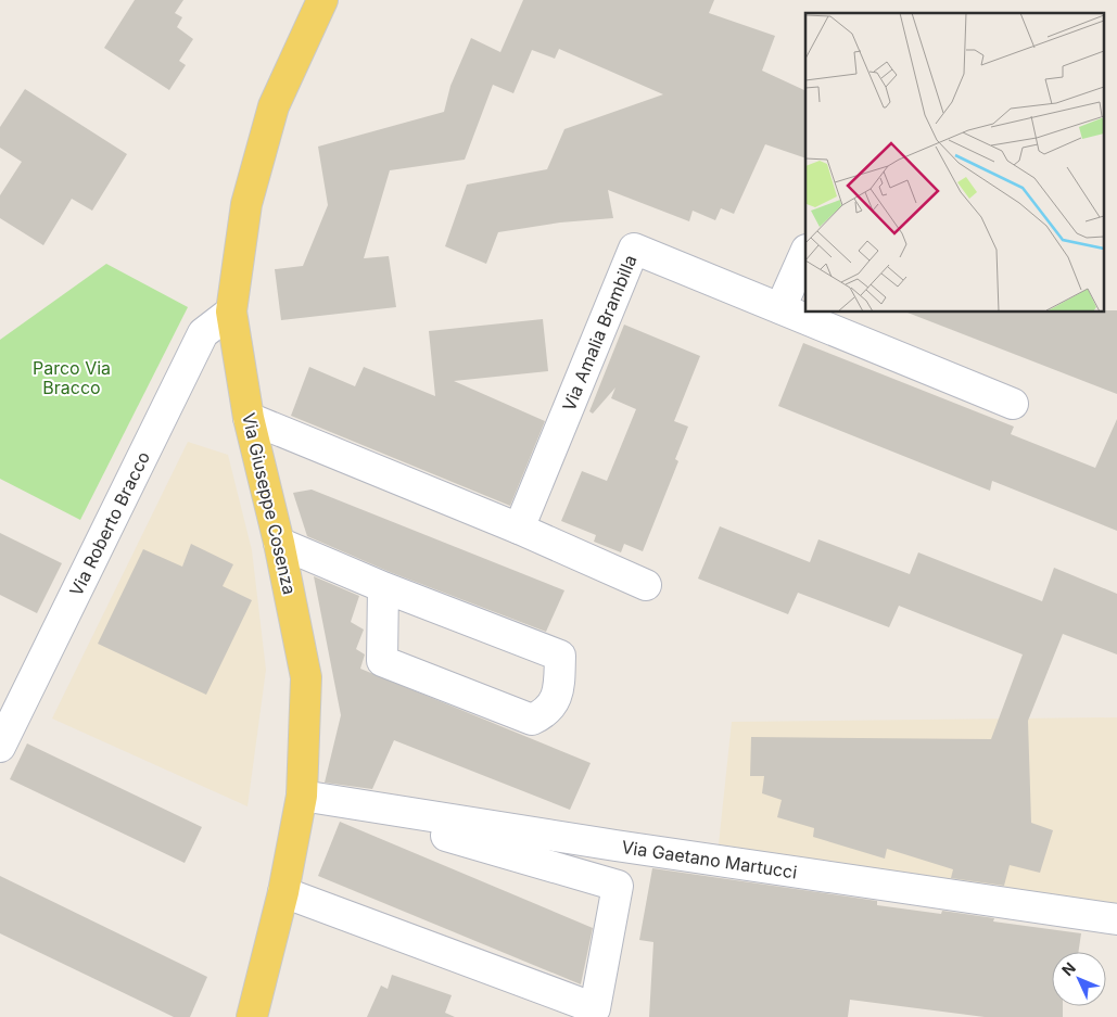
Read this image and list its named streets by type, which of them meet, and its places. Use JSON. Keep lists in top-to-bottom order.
{
  "streets": {
    "main road": ["Via Giuseppe Cosenza"],
    "street": ["Via Amalia Brambilla", "Via Roberto Bracco", "Via Gaetano Martucci"]
  },
  "crossings": [
    ["Via Giuseppe Cosenza", "Via Roberto Bracco"],
    ["Via Giuseppe Cosenza", "Via Gaetano Martucci"]
  ],
  "parks": ["Parco Via Bracco"],
  "north": "top left"
}
